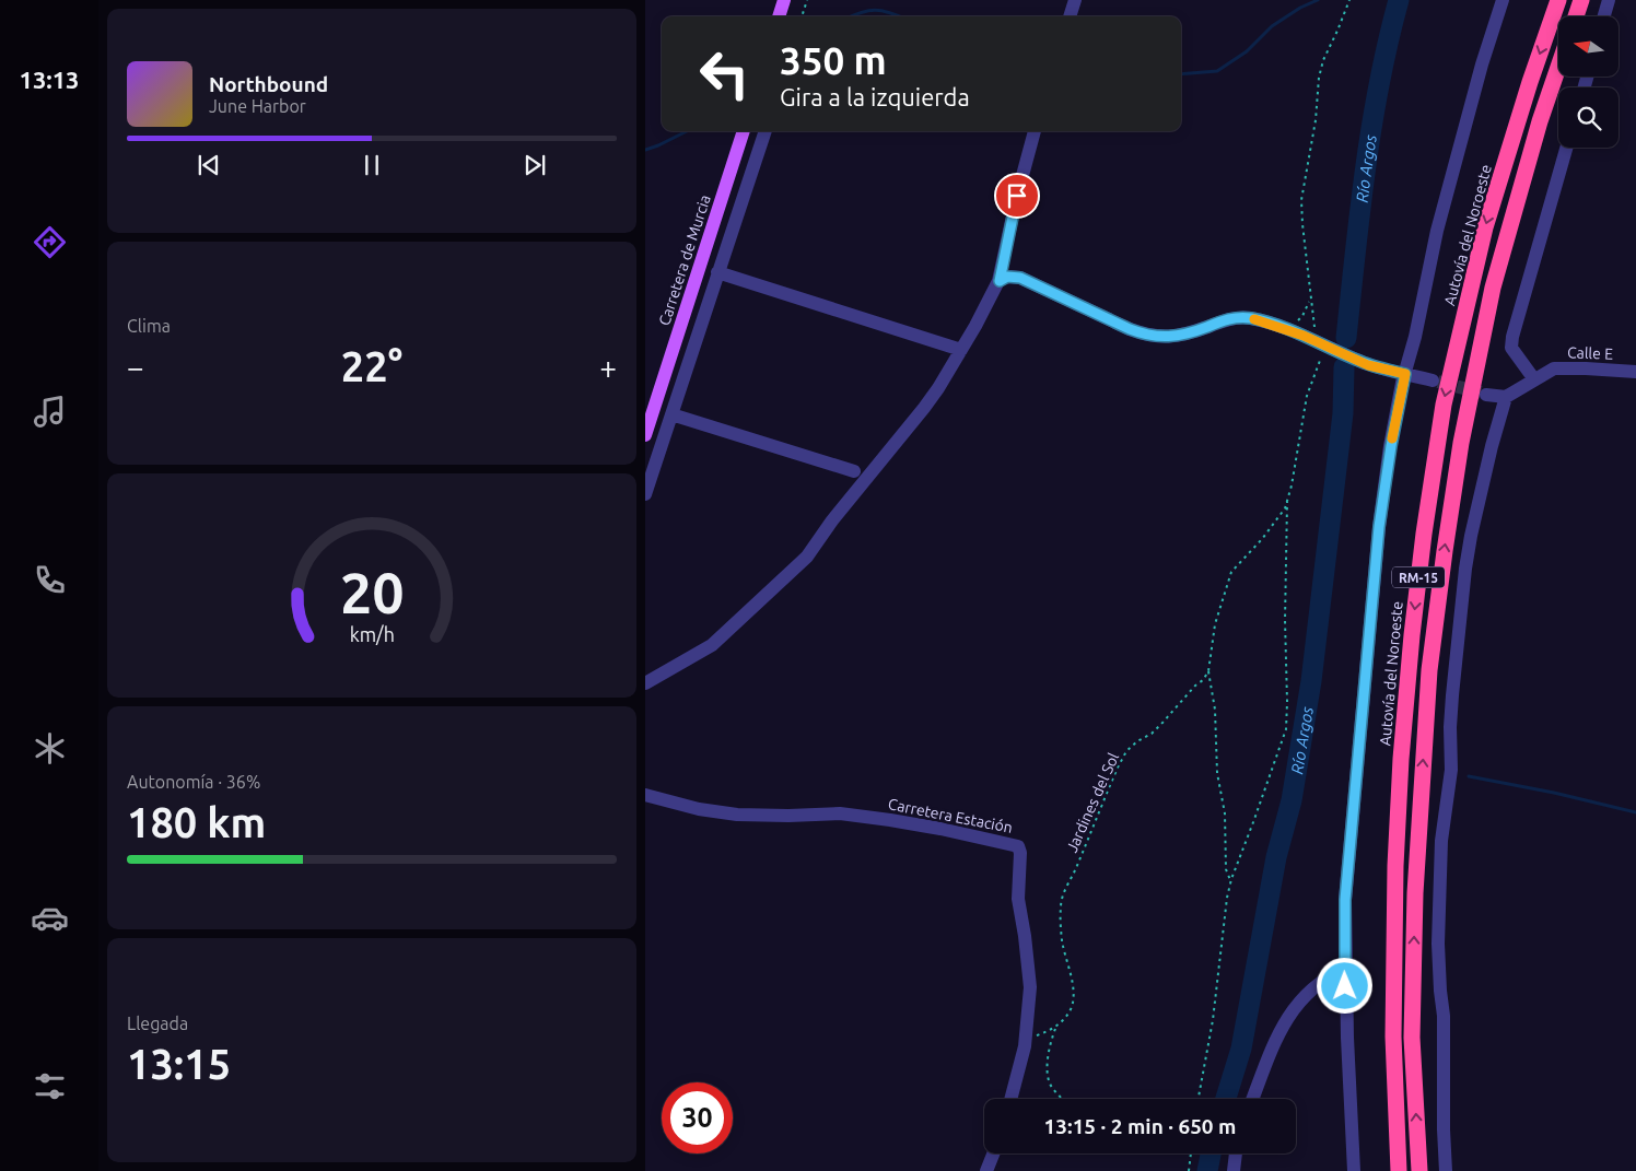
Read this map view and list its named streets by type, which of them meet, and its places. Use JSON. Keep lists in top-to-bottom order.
{
  "streets": {
    "highway": ["Autovía del Noroeste", "RM-15"],
    "main road": ["Carretera de Murcia"],
    "street": ["Calle E", "Carretera Estación"],
    "path": ["Jardines del Sol"]
  },
  "water": ["Río Argos"],
  "north": "left",
  "page": {
    "tabs": "13:13",
    "turn": ["350 m", "Gira a la izquierda"],
    "song": ["Northbound", "June Harbor"],
    "tile": [
      "Clima",
      ["Autonomía · 36%", "180 km"],
      ["Llegada", "13:15"]
    ],
    "heat": ["−", "22°", "+"],
    "limit": "30",
    "trip": "13:15 · 2 min · 650 m",
    "gauge": ["20", "km/h"]
  }
}
